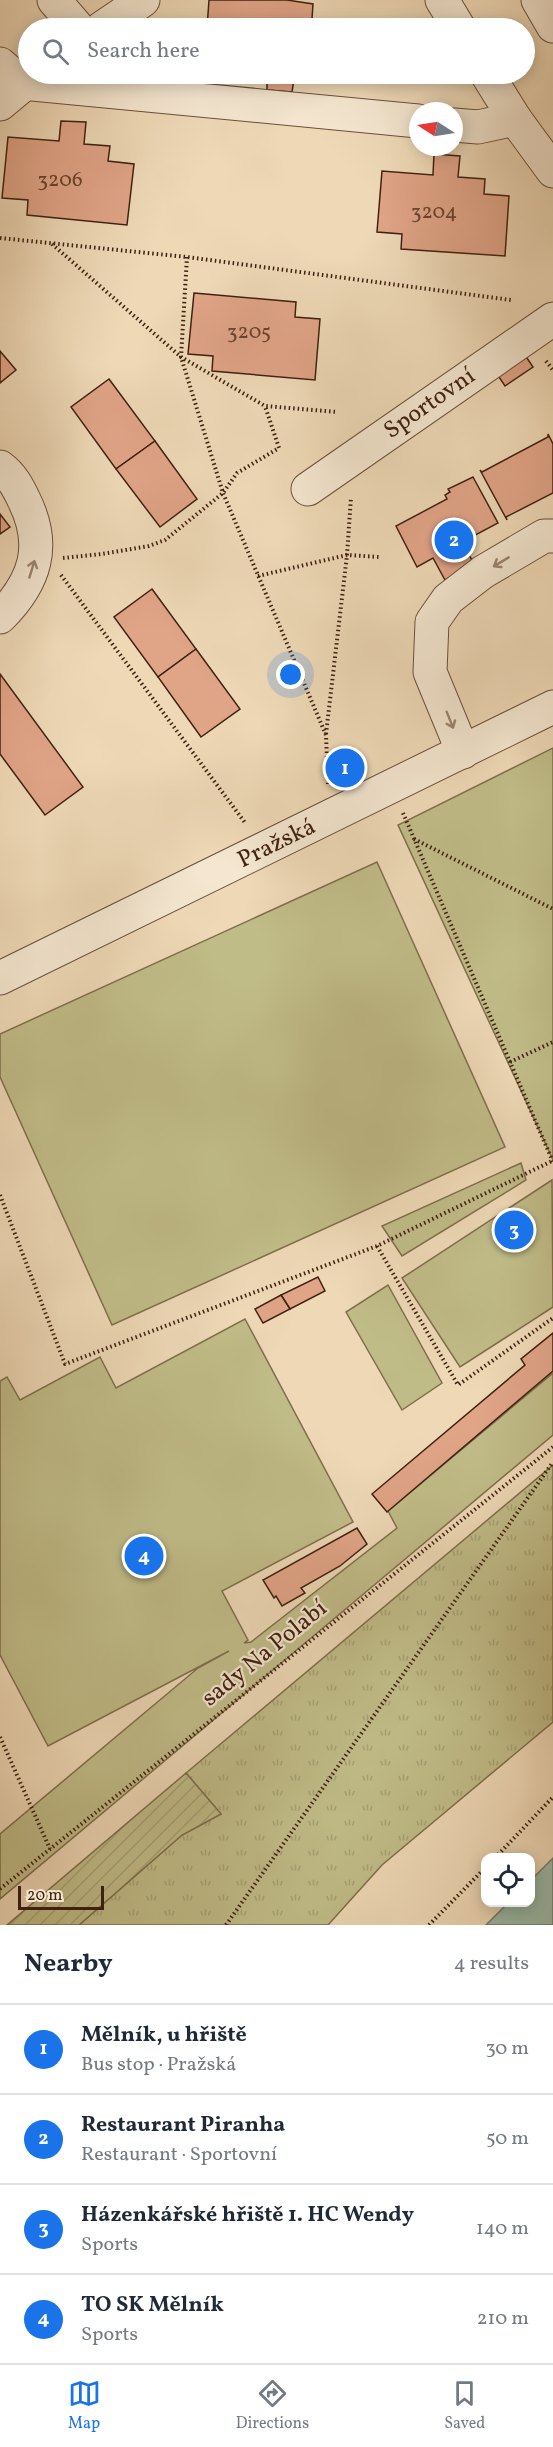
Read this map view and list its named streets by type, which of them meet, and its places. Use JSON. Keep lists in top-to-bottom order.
{
  "streets": {
    "street": ["Sportovní", "Pražská"],
    "path": ["sady Na Polabí"]
  },
  "house_numbers": ["3206", "3204", "3205"],
  "scale_bar": "20 m",
  "north": "left",
  "page": {
    "search": "Search here",
    "pins": [
      "2",
      "1",
      "3",
      "4"
    ],
    "scale": "20 m",
    "heading": ["Nearby", "4 results"],
    "list": [
      {
        "mark": "1",
        "name": "Mělník, u hřiště",
        "note": "Bus stop · Pražská",
        "value": "30 m"
      },
      {
        "mark": "2",
        "name": "Restaurant Piranha",
        "note": "Restaurant · Sportovní",
        "value": "50 m"
      },
      {
        "mark": "3",
        "name": "Házenkářské hřiště 1. HC Wendy",
        "note": "Sports",
        "value": "140 m"
      },
      {
        "mark": "4",
        "name": "TO SK Mělník",
        "note": "Sports",
        "value": "210 m"
      }
    ],
    "nav": ["Map", "Directions", "Saved"]
  }
}
